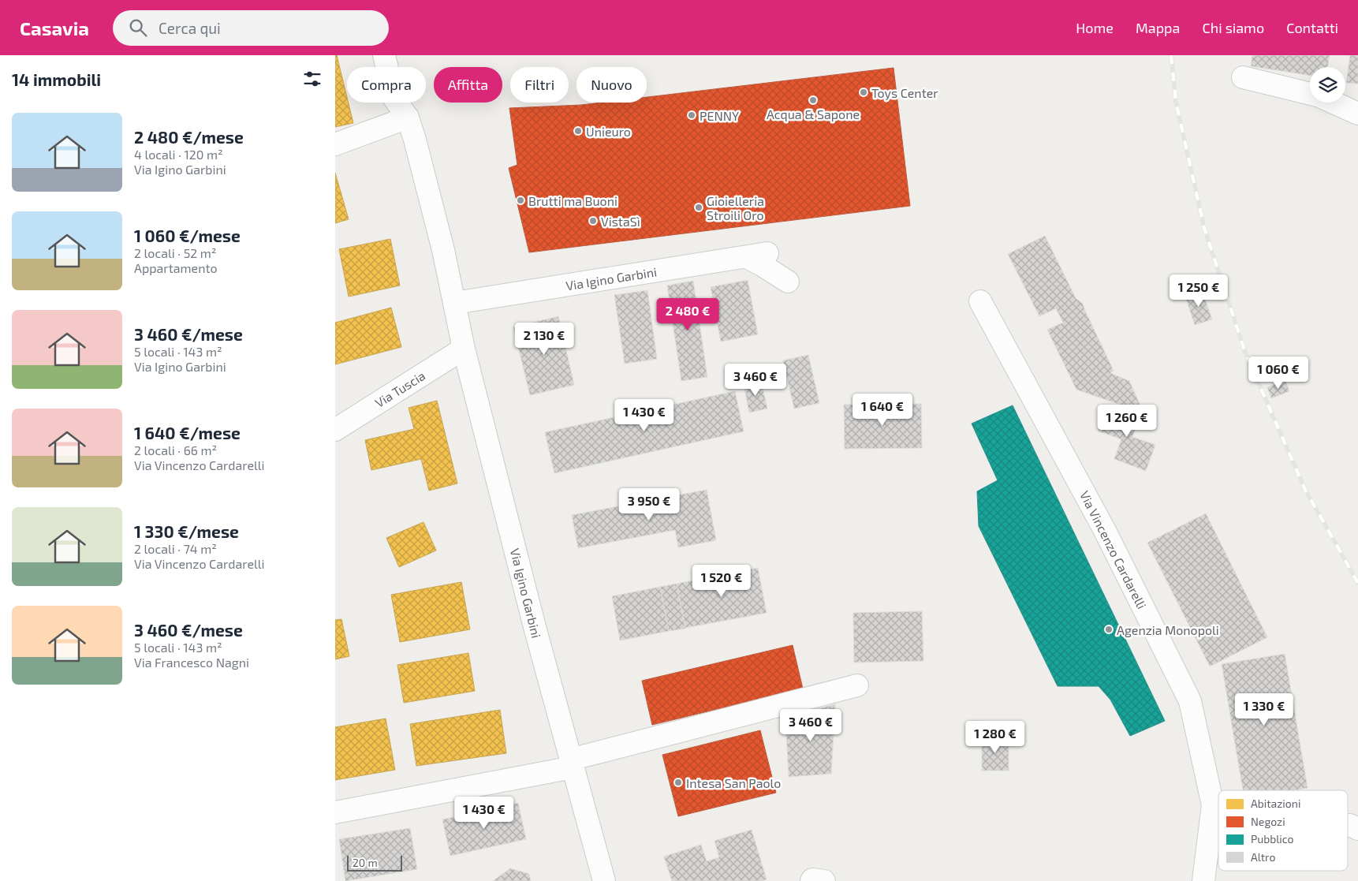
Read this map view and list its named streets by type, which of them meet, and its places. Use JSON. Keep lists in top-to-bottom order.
{
  "streets": {
    "street": ["Via Igino Garbini", "Via Tuscia", "Via Vincenzo Cardarelli"]
  },
  "crossings": [
    ["Via Igino Garbini", "Via Tuscia"]
  ],
  "places": [
    "Toys Center",
    "Acqua & Sapone",
    "PENNY",
    "Unieuro",
    "Brutti ma Buoni",
    "Gioielleria Stroili Oro",
    "VistaSì",
    "Agenzia Monopoli",
    "Intesa San Paolo"
  ],
  "legend": [
    "Abitazioni",
    "Negozi",
    "Pubblico",
    "Altro"
  ],
  "scale_bar": "20 m",
  "page": {
    "header": "Casavia",
    "search": "Cerca qui",
    "nav": [
      "Home",
      "Mappa",
      "Chi siamo",
      "Contatti"
    ],
    "heading": "14 immobili",
    "chip": [
      "Compra",
      "Affitta",
      "Filtri",
      "Nuovo"
    ],
    "list": [
      {
        "name": "2 480 €/mese",
        "note": "4 locali · 120 m² · Via Igino Garbini"
      },
      {
        "name": "1 060 €/mese",
        "note": "2 locali · 52 m² · Appartamento"
      },
      {
        "name": "3 460 €/mese",
        "note": "5 locali · 143 m² · Via Igino Garbini"
      },
      {
        "name": "1 640 €/mese",
        "note": "2 locali · 66 m² · Via Vincenzo Cardarelli"
      },
      {
        "name": "1 330 €/mese",
        "note": "2 locali · 74 m² · Via Vincenzo Cardarelli"
      },
      {
        "name": "3 460 €/mese",
        "note": "5 locali · 143 m² · Via Francesco Nagni"
      }
    ],
    "price": [
      "1 250 €",
      "2 480 €",
      "2 130 €",
      "1 060 €",
      "3 460 €",
      "1 640 €",
      "1 430 €",
      "1 260 €",
      "3 950 €",
      "1 520 €",
      "1 330 €",
      "3 460 €",
      "1 280 €",
      "1 430 €"
    ],
    "scale": "20 m"
  }
}
